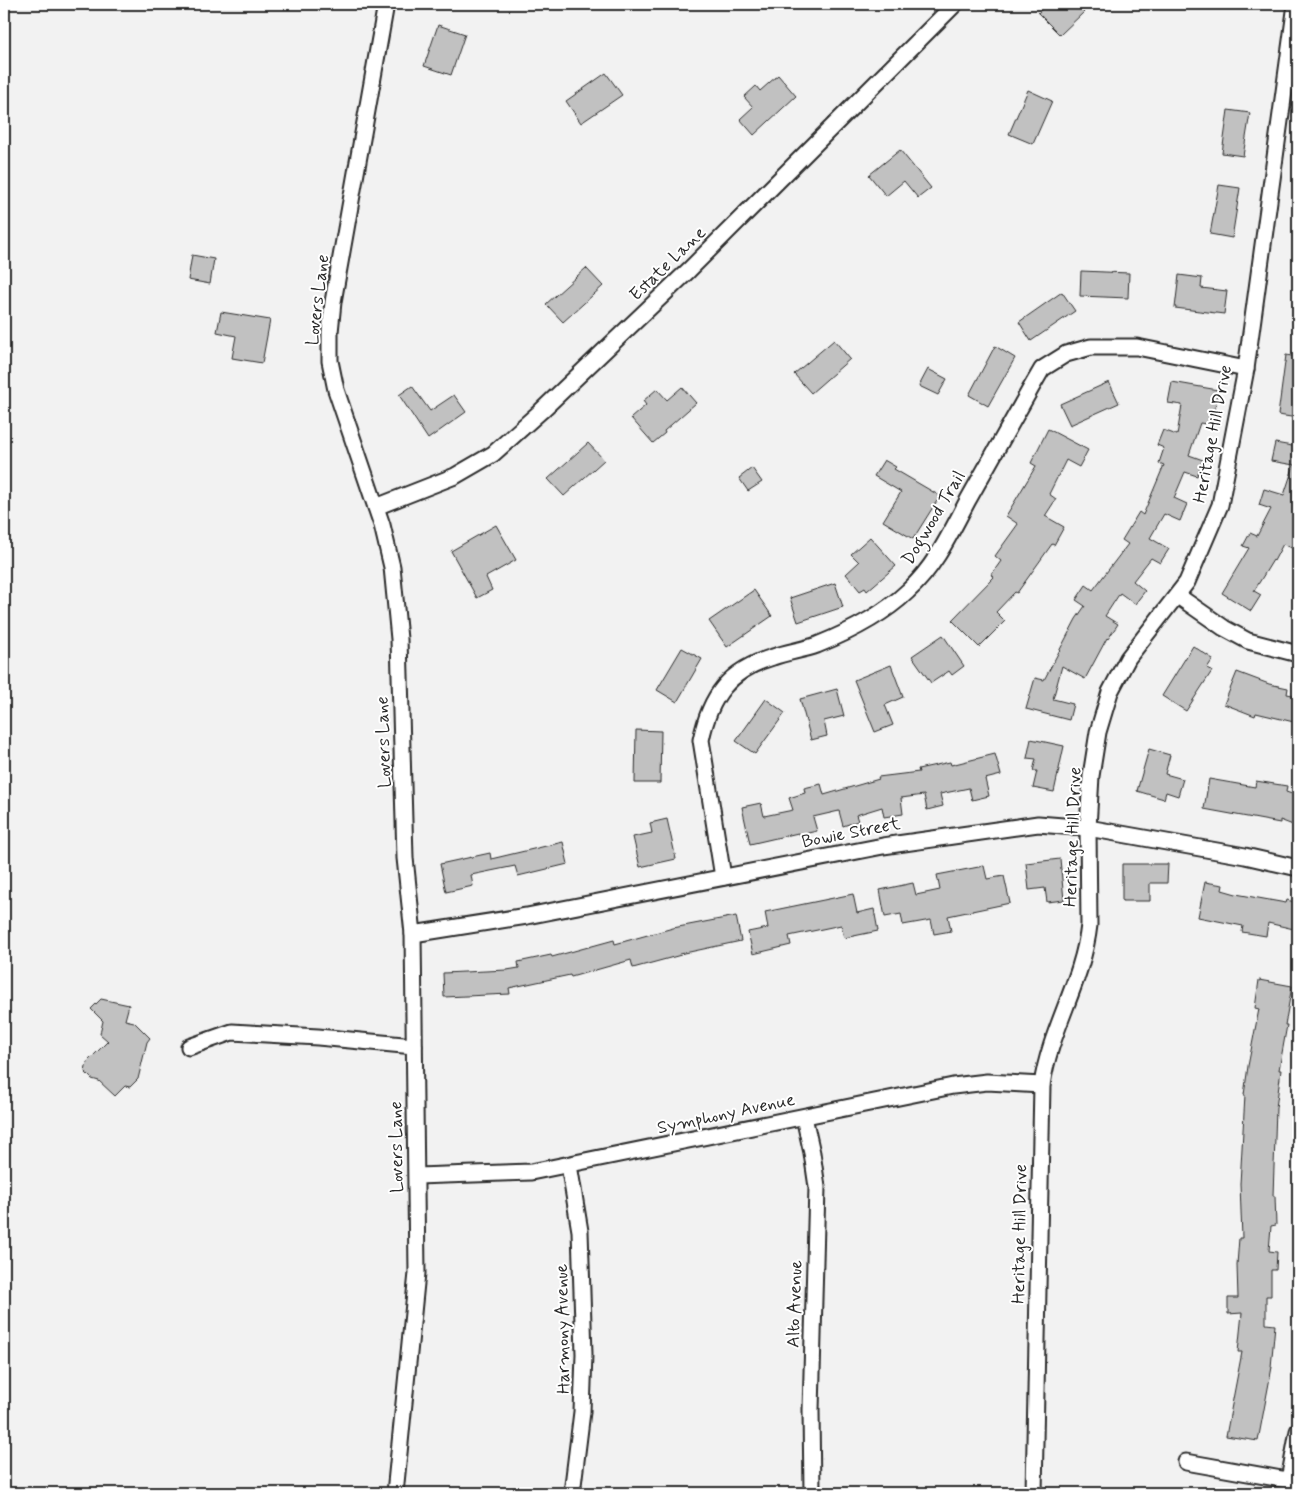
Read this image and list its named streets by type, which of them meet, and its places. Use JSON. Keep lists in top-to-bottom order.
{
  "streets": {
    "street": [
      "Estate Lane",
      "Lovers Lane",
      "Heritage Hill Drive",
      "Dogwood Trail",
      "Bowie Street",
      "Symphony Avenue",
      "Alto Avenue",
      "Harmony Avenue"
    ]
  },
  "crossings": [
    ["Estate Lane", "Lovers Lane"],
    ["Lovers Lane", "Bowie Street"],
    ["Lovers Lane", "Symphony Avenue"],
    ["Heritage Hill Drive", "Dogwood Trail"],
    ["Heritage Hill Drive", "Bowie Street"],
    ["Heritage Hill Drive", "Symphony Avenue"],
    ["Dogwood Trail", "Bowie Street"],
    ["Symphony Avenue", "Alto Avenue"],
    ["Symphony Avenue", "Harmony Avenue"]
  ]
}
